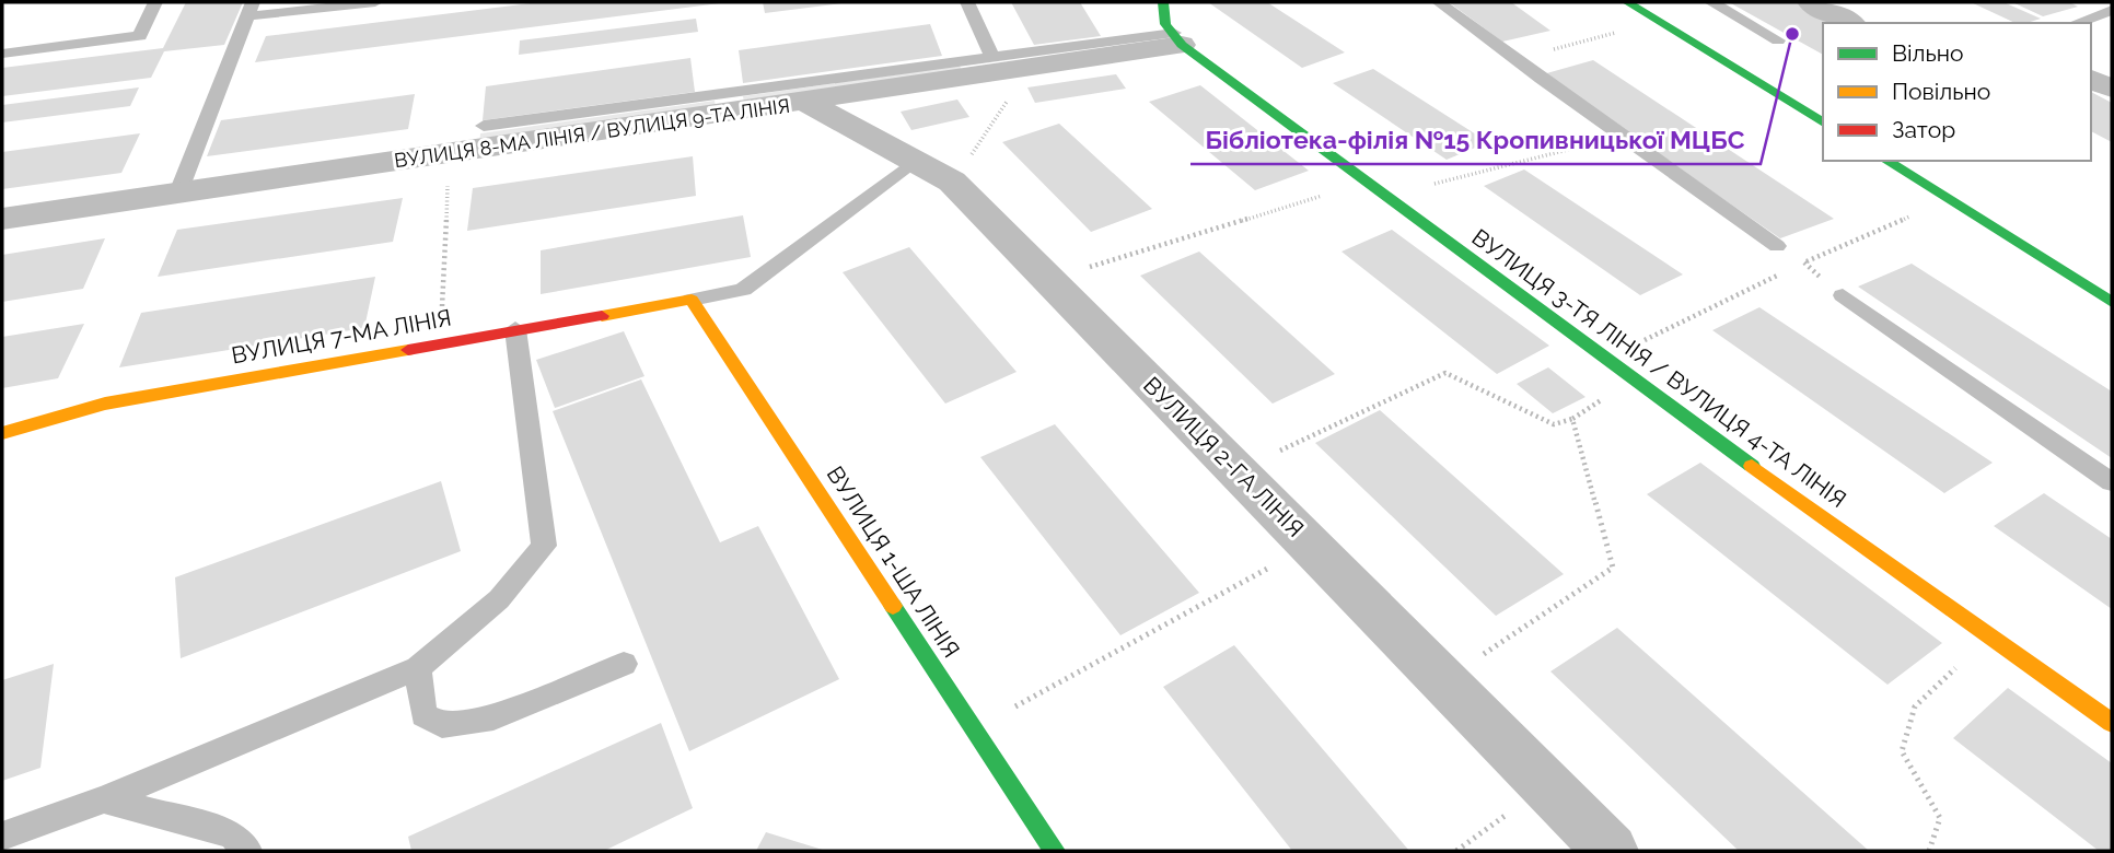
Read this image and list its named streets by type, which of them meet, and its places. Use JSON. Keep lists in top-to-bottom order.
{
  "streets": {
    "street": [
      "ВУЛИЦЯ 8-МА ЛІНІЯ / ВУЛИЦЯ 9-ТА ЛІНІЯ",
      "ВУЛИЦЯ 7-МА ЛІНІЯ",
      "ВУЛИЦЯ 3-ТЯ ЛІНІЯ / ВУЛИЦЯ 4-ТА ЛІНІЯ",
      "ВУЛИЦЯ 2-ГА ЛІНІЯ",
      "ВУЛИЦЯ 1-ША ЛІНІЯ"
    ]
  },
  "crossings": [
    ["ВУЛИЦЯ 8-МА ЛІНІЯ / ВУЛИЦЯ 9-ТА ЛІНІЯ", "ВУЛИЦЯ 3-ТЯ ЛІНІЯ / ВУЛИЦЯ 4-ТА ЛІНІЯ"],
    ["ВУЛИЦЯ 8-МА ЛІНІЯ / ВУЛИЦЯ 9-ТА ЛІНІЯ", "ВУЛИЦЯ 2-ГА ЛІНІЯ"],
    ["ВУЛИЦЯ 7-МА ЛІНІЯ", "ВУЛИЦЯ 1-ША ЛІНІЯ"]
  ],
  "places": ["Бібліотека-філія №15 Кропивницької МЦБС"],
  "legend": ["Вільно", "Повільно", "Затор"]
}
